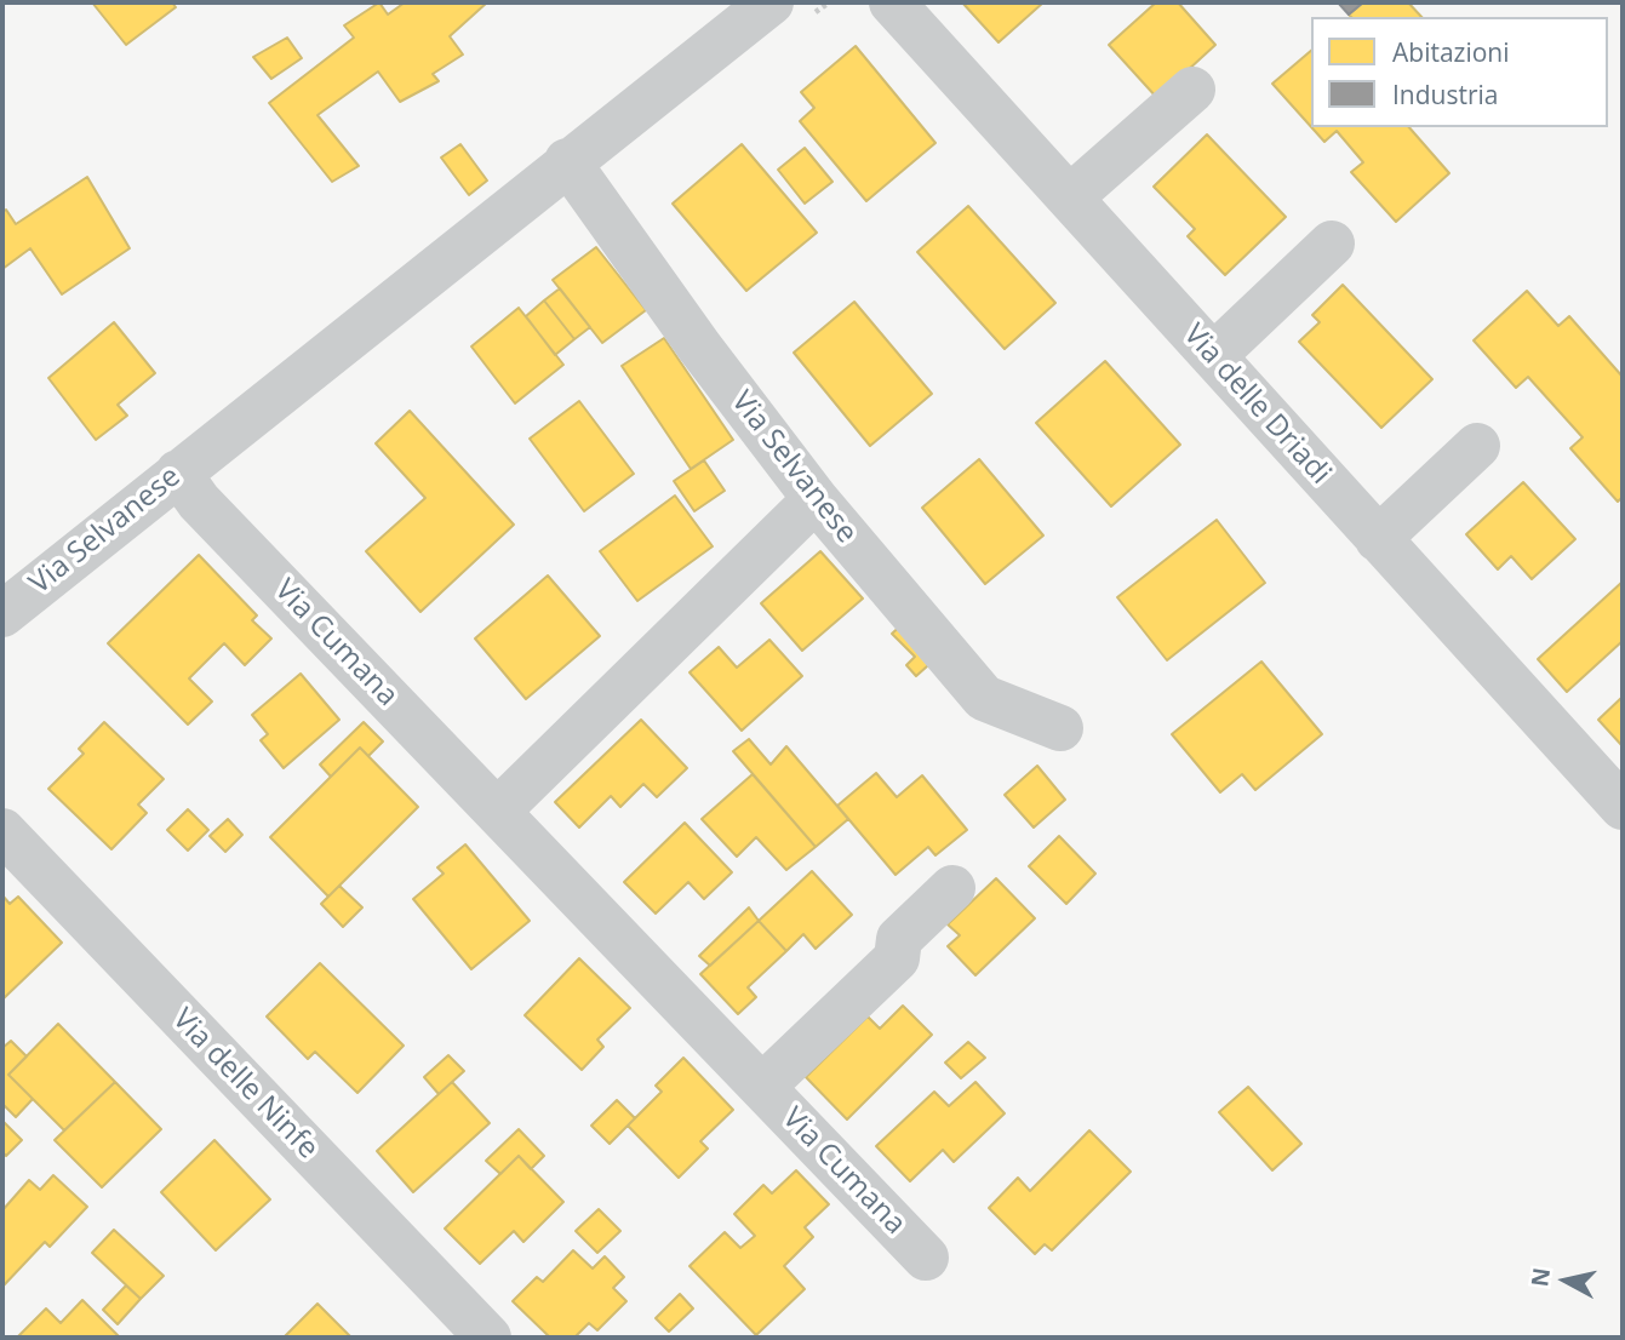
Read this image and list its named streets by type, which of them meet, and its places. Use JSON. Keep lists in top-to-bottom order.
{
  "streets": {
    "street": [
      "Via delle Driadi",
      "Via Selvanese",
      "Via Cumana",
      "Via delle Ninfe"
    ]
  },
  "crossings": [
    ["Via Selvanese", "Via Cumana"]
  ],
  "legend": ["Abitazioni", "Industria"],
  "north": "left"
}
